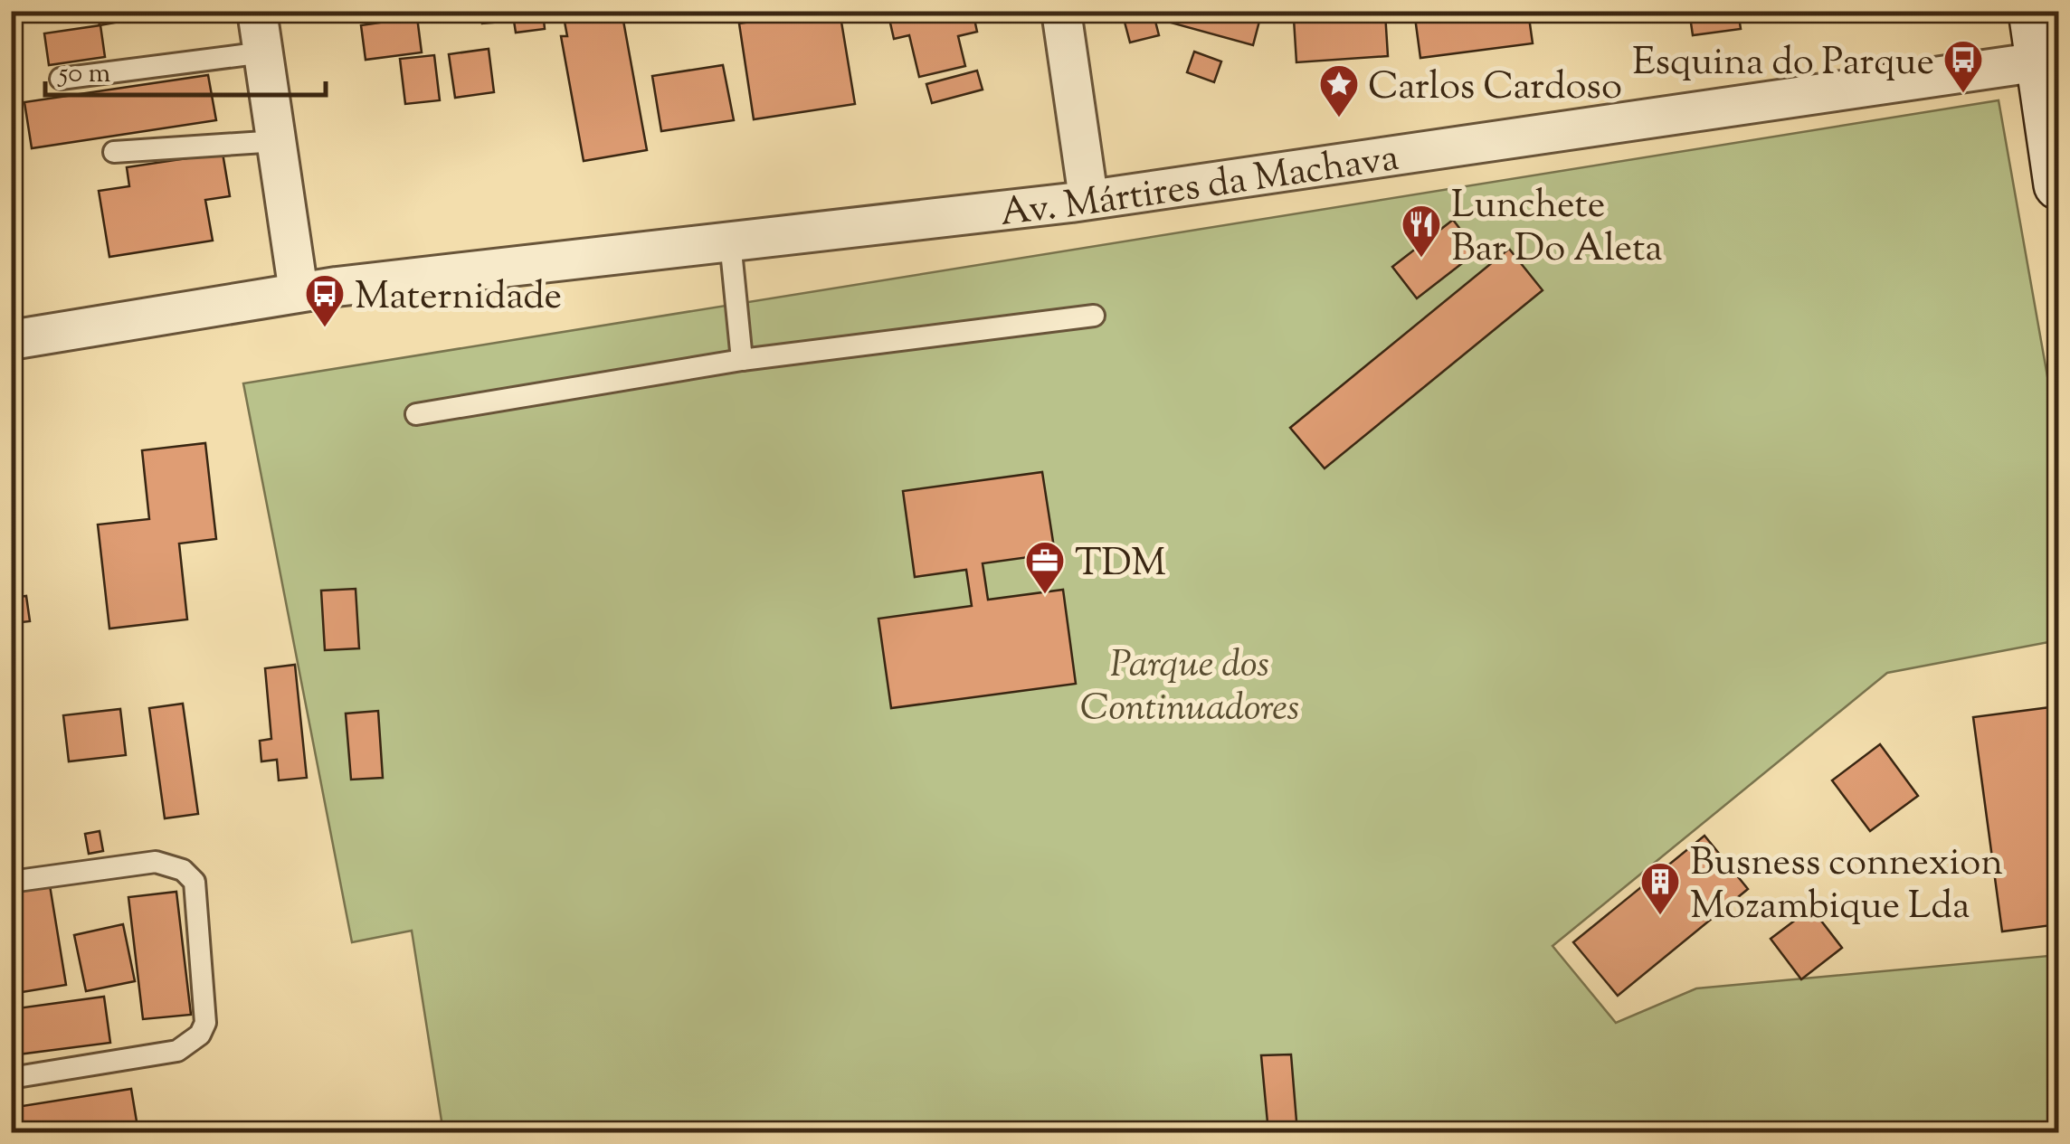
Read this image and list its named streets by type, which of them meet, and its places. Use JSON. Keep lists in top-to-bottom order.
{
  "streets": {
    "street": ["Av. Mártires da Machava"]
  },
  "parks": ["Parque dos Continuadores"],
  "places": {
    "bus stop": ["Esquina do Parque", "Maternidade"],
    "place": ["Carlos Cardoso"],
    "restaurant": ["Lunchete Bar Do Aleta"],
    "office": ["TDM"],
    "building": ["Busness connexion Mozambique Lda"]
  },
  "scale_bar": "50 m"
}
